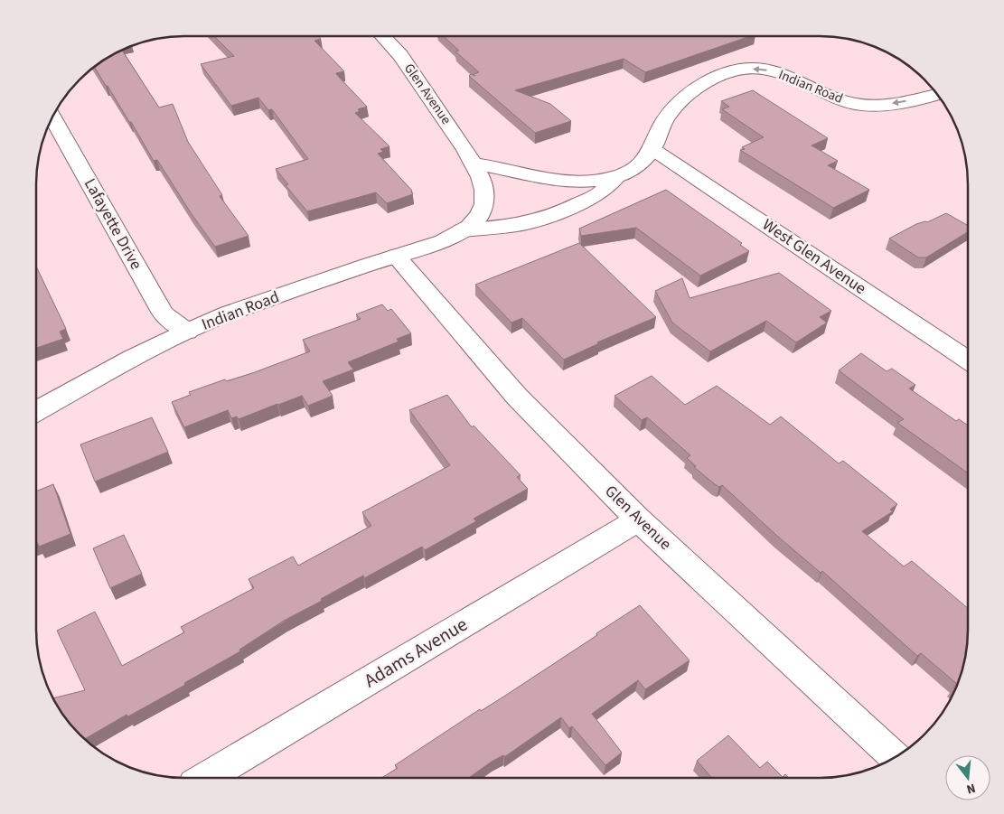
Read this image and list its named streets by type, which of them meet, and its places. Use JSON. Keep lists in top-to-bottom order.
{
  "streets": {
    "street": [
      "Indian Road",
      "Glen Avenue",
      "Lafayette Drive",
      "West Glen Avenue",
      "Adams Avenue"
    ]
  },
  "crossings": [
    ["Indian Road", "Glen Avenue"],
    ["Indian Road", "Lafayette Drive"],
    ["Indian Road", "West Glen Avenue"],
    ["Glen Avenue", "Adams Avenue"]
  ],
  "north": "bottom"
}
